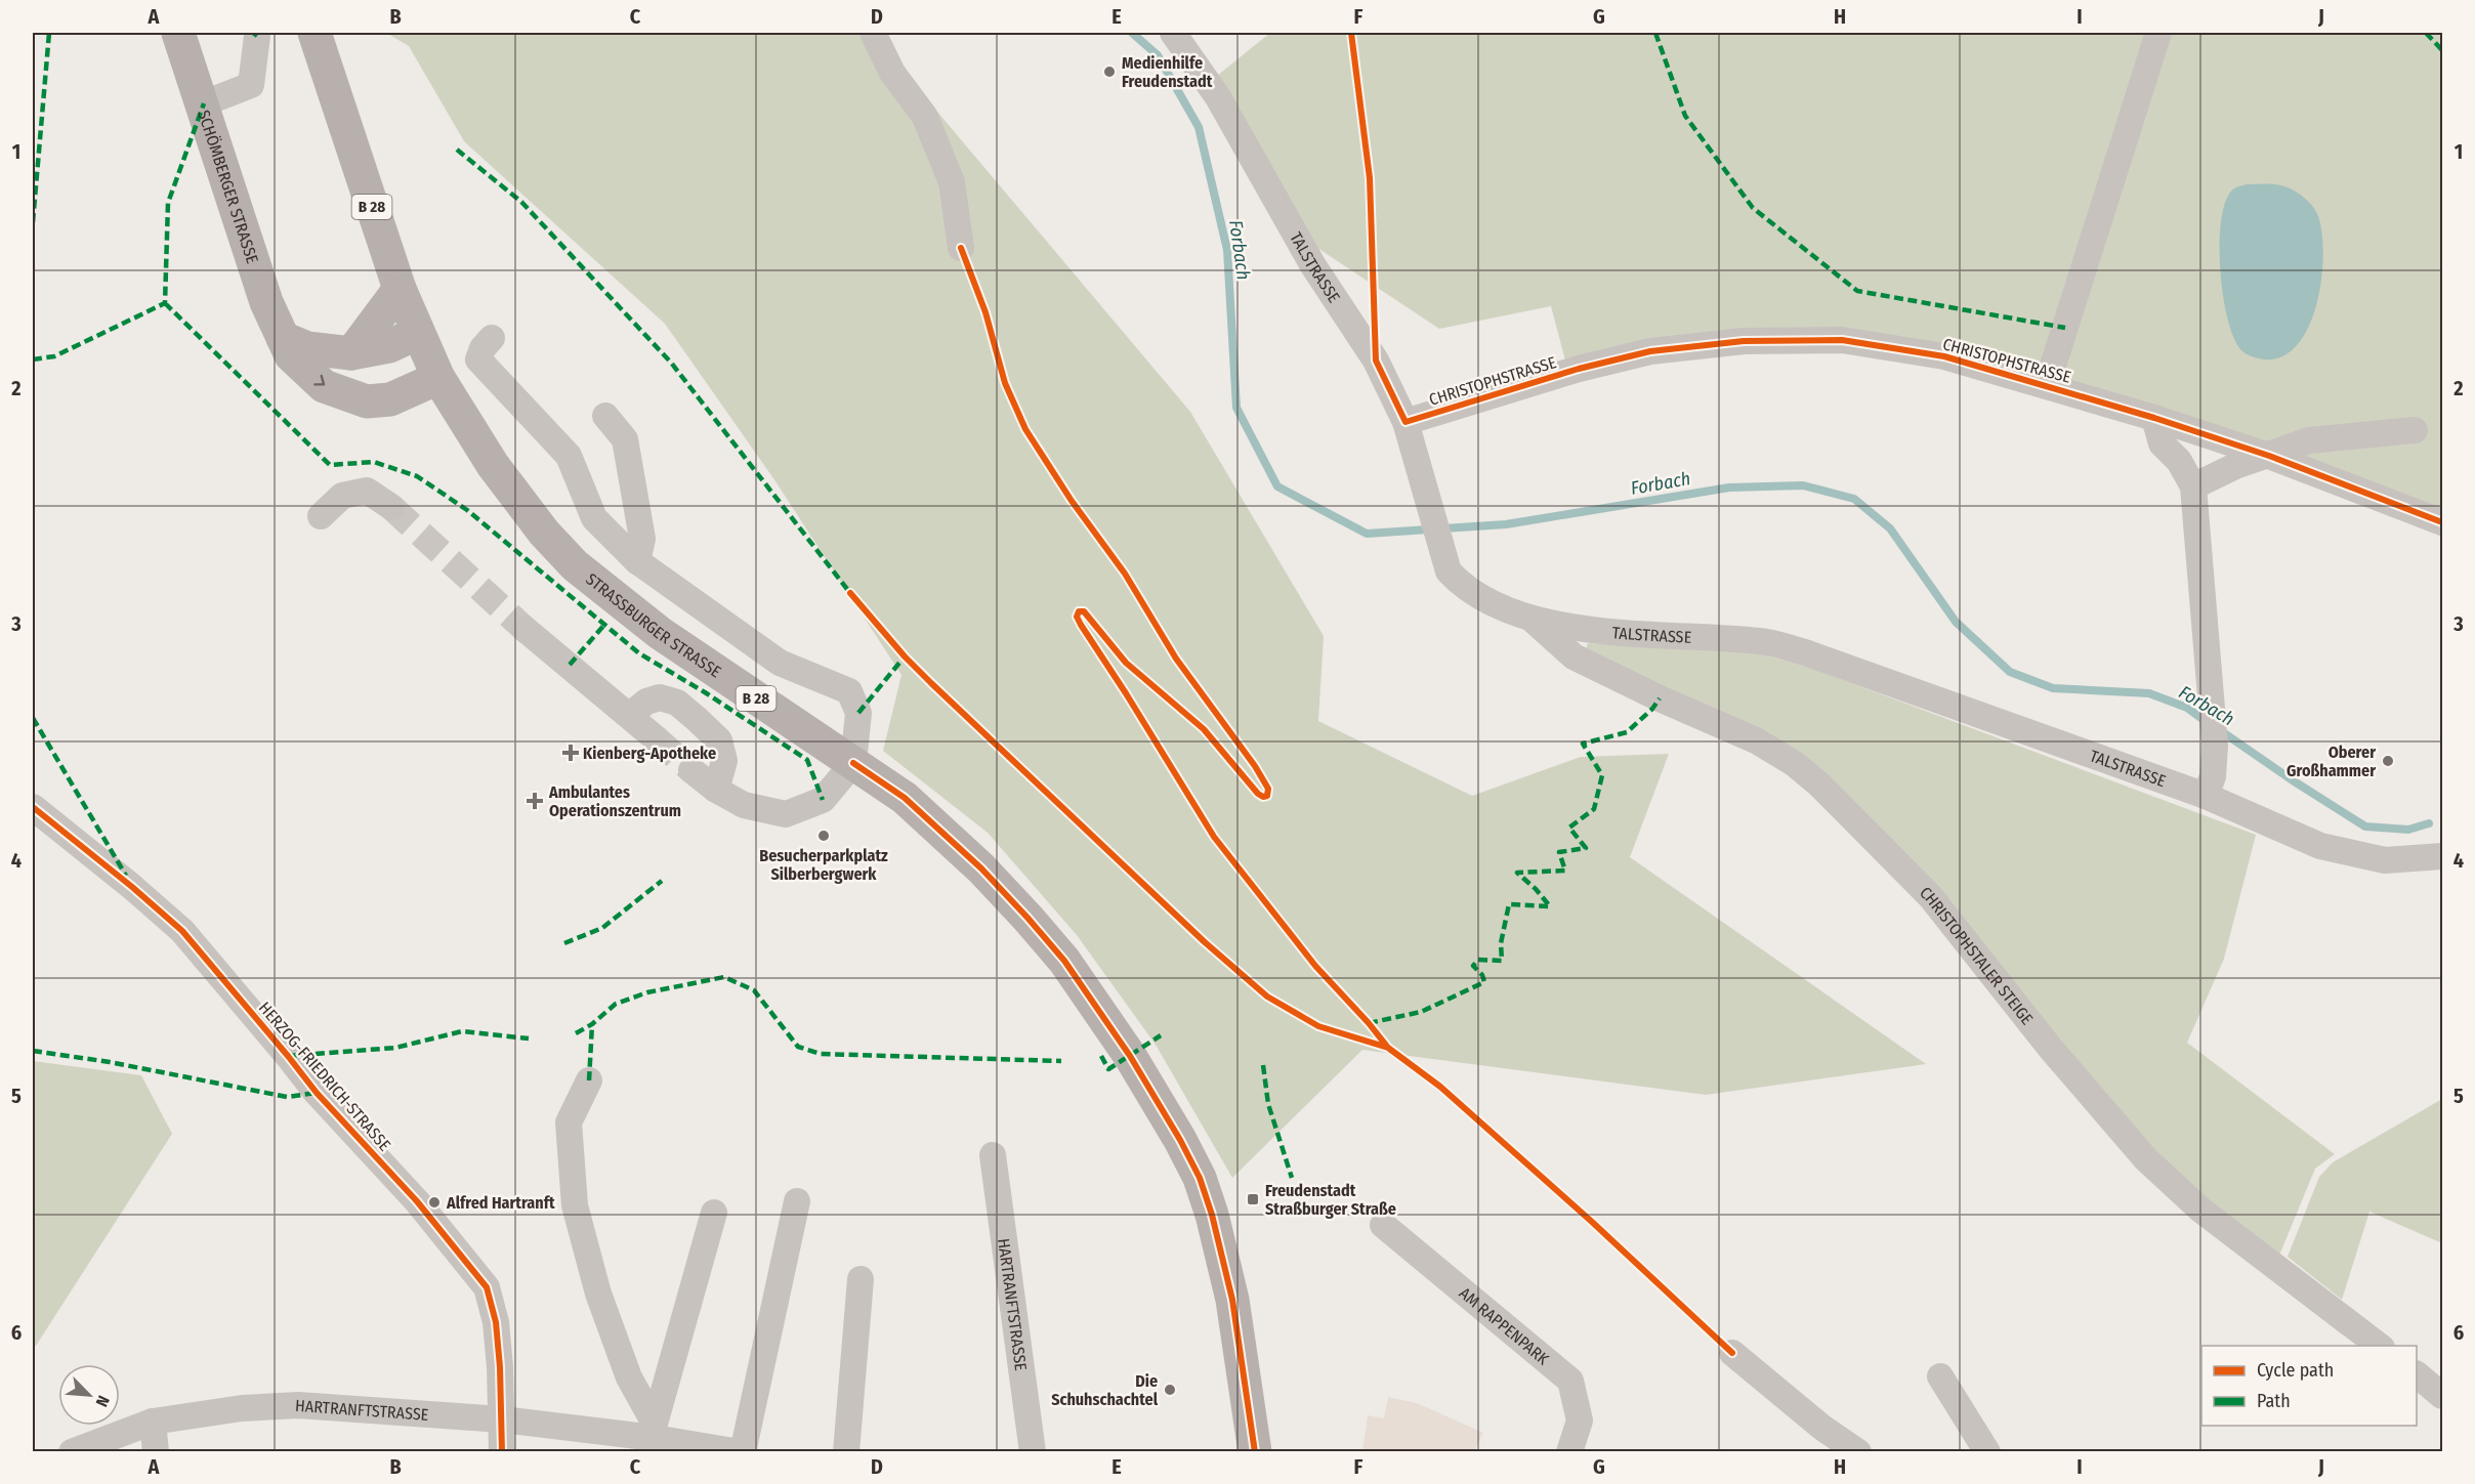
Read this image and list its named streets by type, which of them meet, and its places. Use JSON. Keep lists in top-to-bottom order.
{
  "streets": {
    "main road": ["SCHÖMBERGER STRASSE", "B 28", "STRASSBURGER STRASSE"],
    "street": [
      "TALSTRASSE",
      "CHRISTOPHSTRASSE",
      "CHRISTOPHSTALER STEIGE",
      "HERZOG-FRIEDRICH-STRASSE",
      "HARTRANFTSTRASSE",
      "AM RAPPENPARK"
    ]
  },
  "crossings": [
    ["SCHÖMBERGER STRASSE", "STRASSBURGER STRASSE"],
    ["TALSTRASSE", "CHRISTOPHSTRASSE"],
    ["TALSTRASSE", "CHRISTOPHSTALER STEIGE"],
    ["HERZOG-FRIEDRICH-STRASSE", "HARTRANFTSTRASSE"]
  ],
  "water": ["Forbach"],
  "places": {
    "other": [
      "Medienhilfe Freudenstadt",
      "Oberer Großhammer",
      "Besucherparkplatz Silberbergwerk",
      "Alfred Hartranft",
      "Die Schuhschachtel"
    ],
    "health": ["Kienberg-Apotheke", "Ambulantes Operationszentrum"],
    "transit": ["Freudenstadt Straßburger Straße"]
  },
  "legend": ["Cycle path", "Path"],
  "north": "bottom right",
  "grid": {
    "columns": [
      "A",
      "B",
      "C",
      "D",
      "E",
      "F",
      "G",
      "H",
      "I",
      "J"
    ],
    "rows": [
      "1",
      "2",
      "3",
      "4",
      "5",
      "6"
    ]
  }
}
